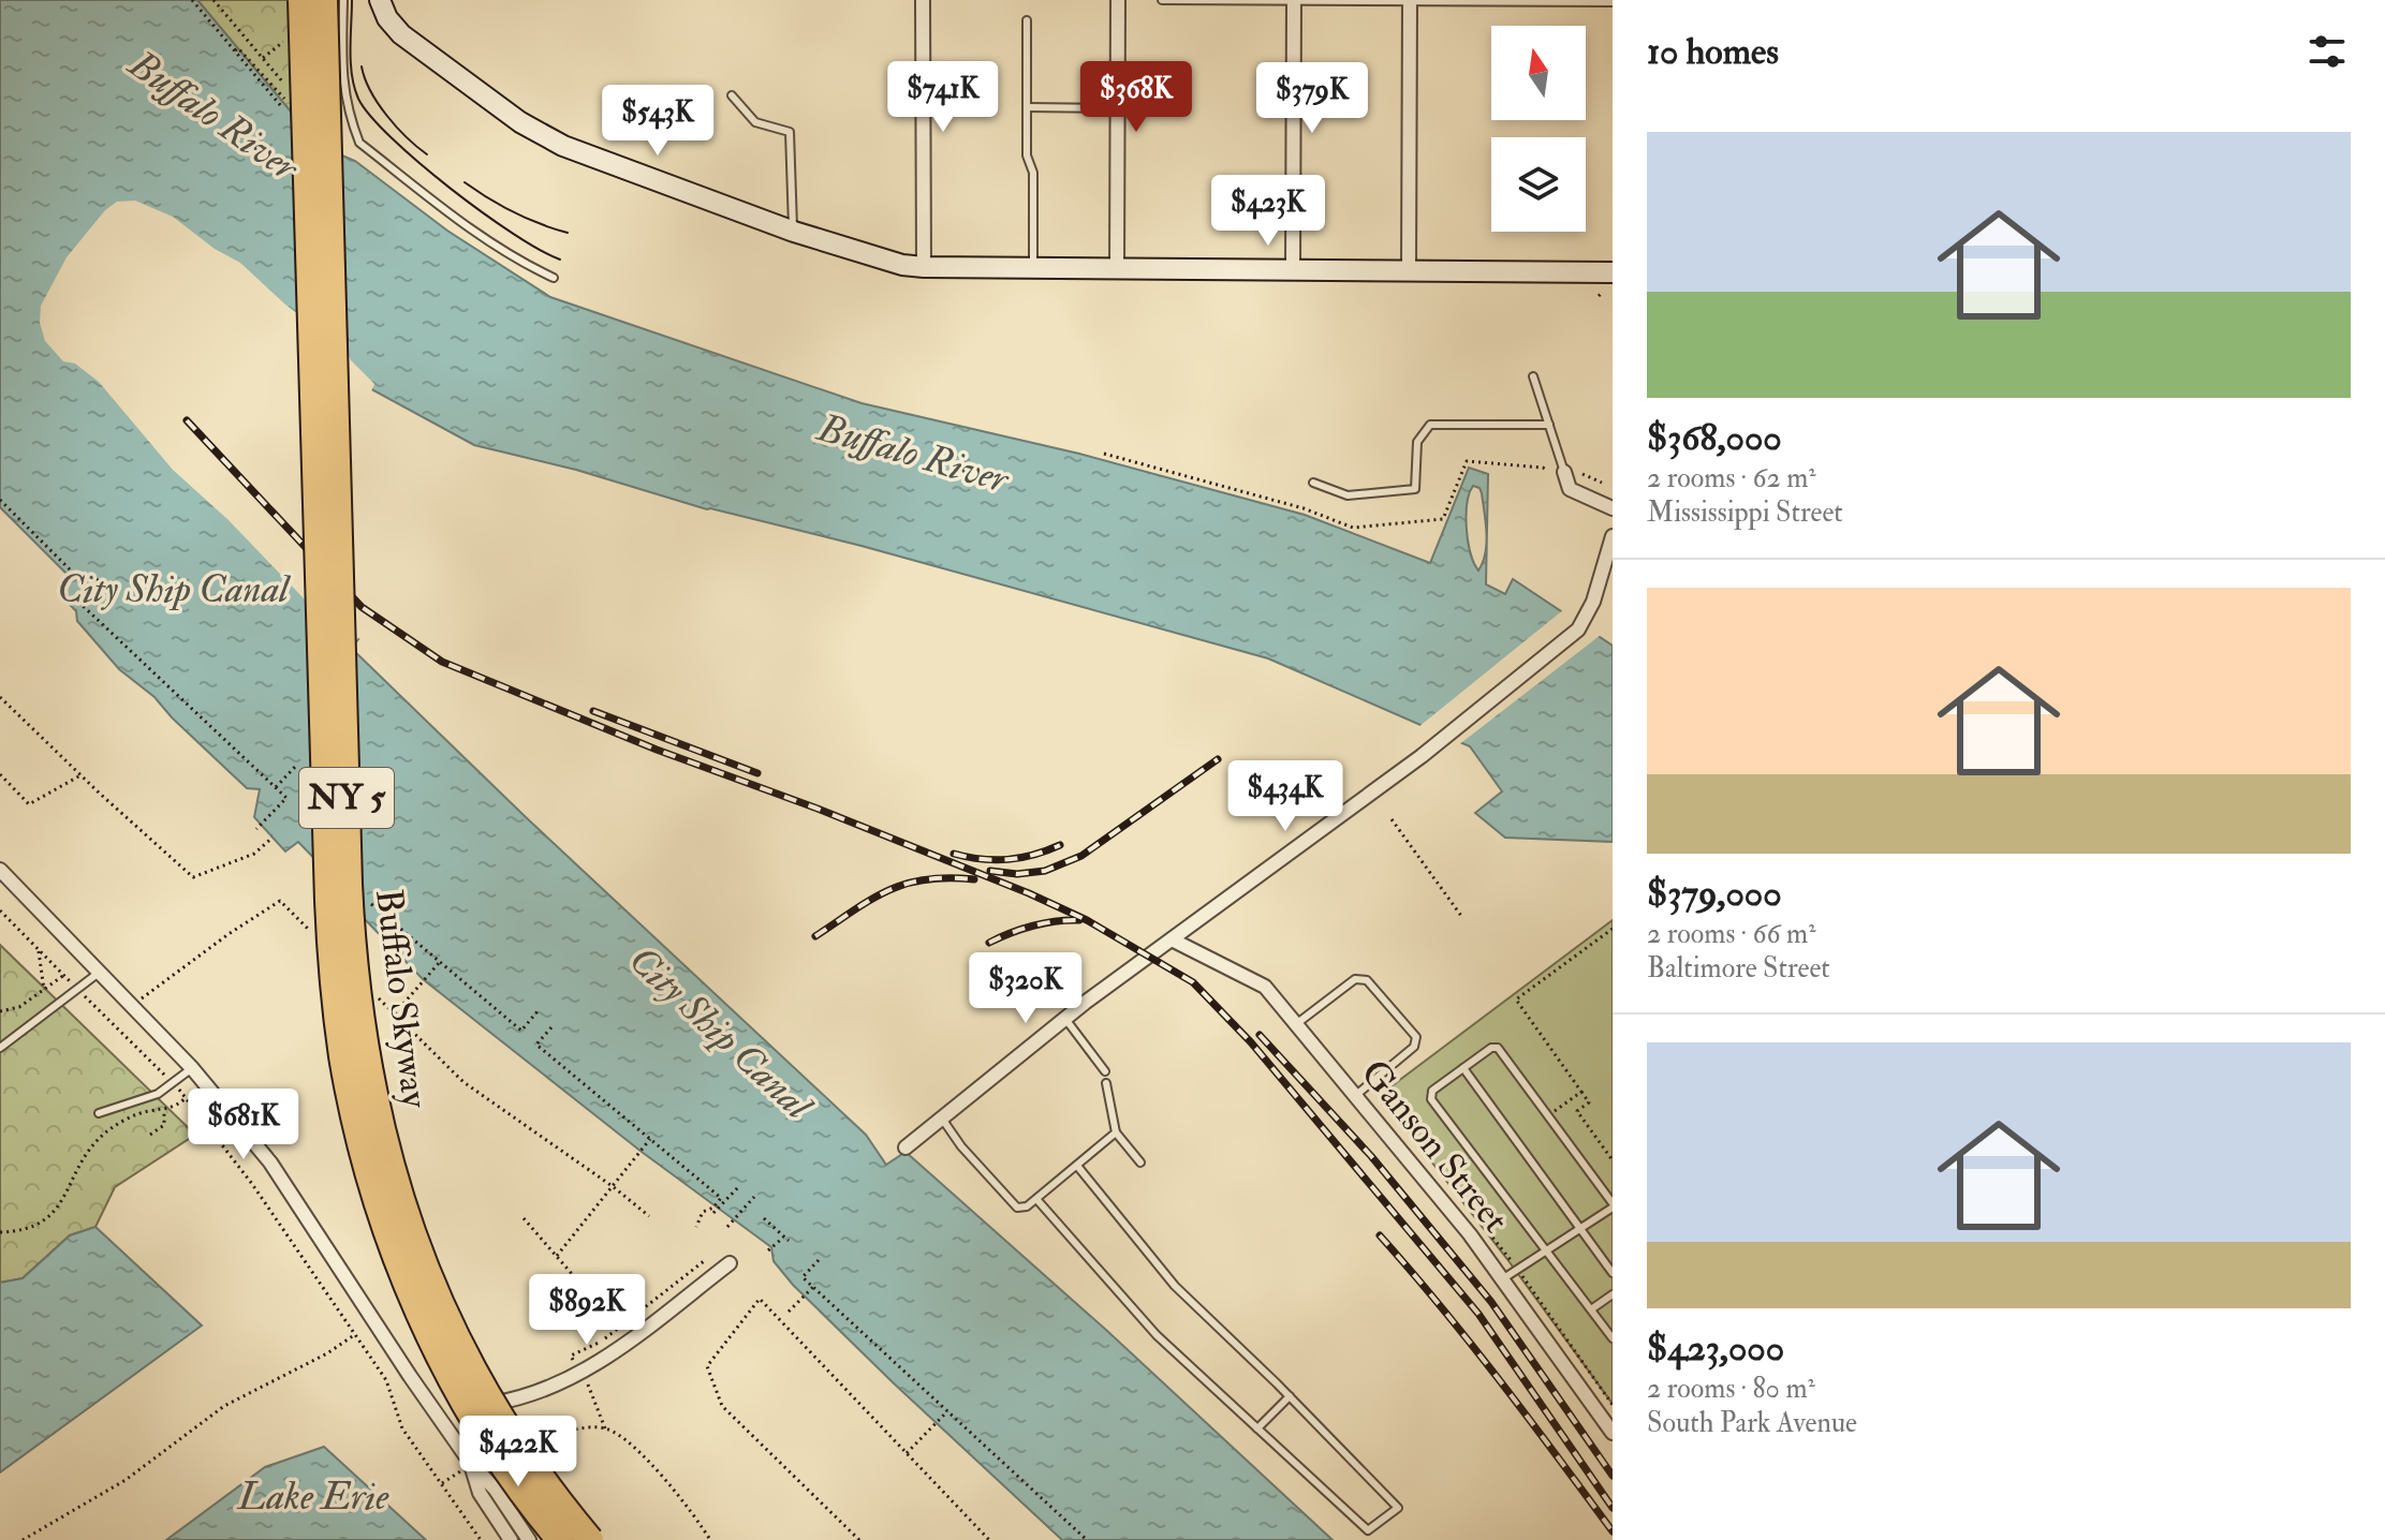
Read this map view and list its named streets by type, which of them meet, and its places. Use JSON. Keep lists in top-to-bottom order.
{
  "streets": {
    "highway": ["NY 5", "Buffalo Skyway"],
    "street": ["Ganson Street"]
  },
  "water": ["Buffalo River", "City Ship Canal", "Lake Erie"],
  "north": "top",
  "page": {
    "heading": "10 homes",
    "price": [
      "$741K",
      "$368K",
      "$379K",
      "$543K",
      "$423K",
      "$434K",
      "$320K",
      "$681K",
      "$892K",
      "$422K"
    ],
    "list": [
      {
        "name": "$368,000",
        "note": "2 rooms · 62 m² · Mississippi Street"
      },
      {
        "name": "$379,000",
        "note": "2 rooms · 66 m² · Baltimore Street"
      },
      {
        "name": "$423,000",
        "note": "2 rooms · 80 m² · South Park Avenue"
      }
    ]
  }
}
